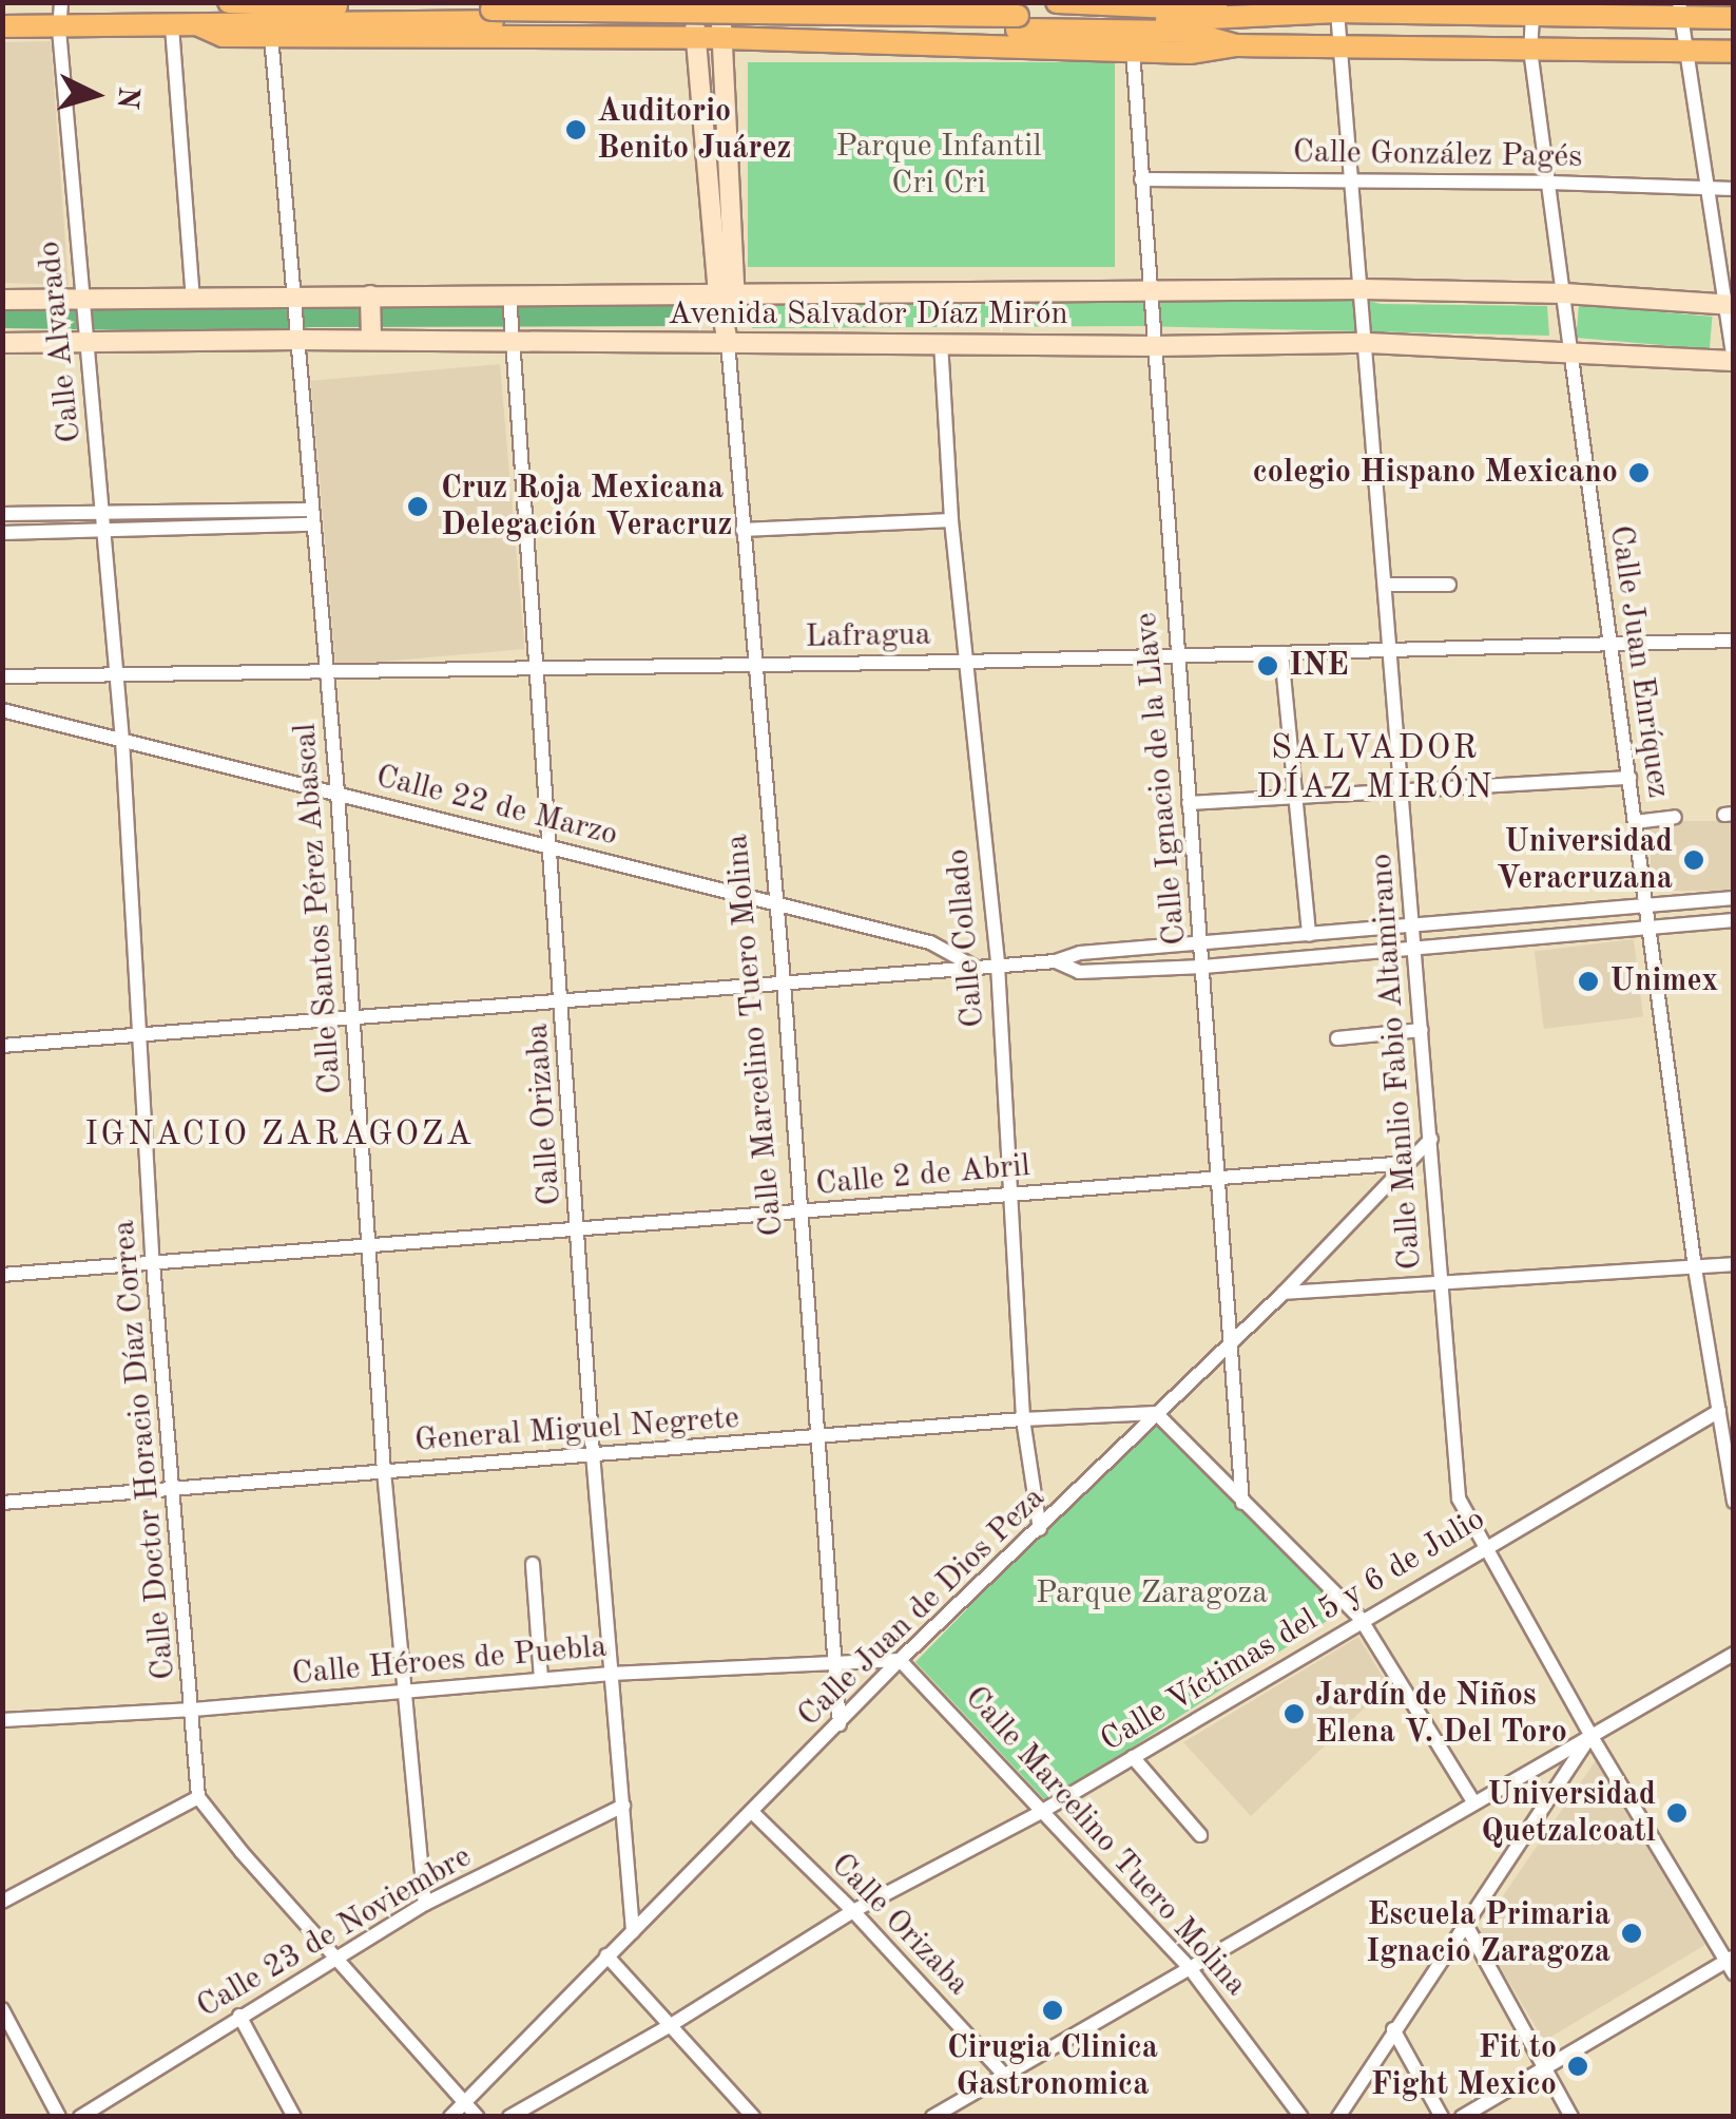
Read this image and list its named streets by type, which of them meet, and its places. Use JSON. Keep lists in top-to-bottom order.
{
  "streets": {
    "main road": ["Avenida Salvador Díaz Mirón", "Calle Marcelino Tuero Molina"],
    "street": [
      "Calle González Pagés",
      "Calle Alvarado",
      "Lafragua",
      "Calle Juan Enríquez",
      "Calle Ignacio de la Llave",
      "Calle 22 de Marzo",
      "Calle Santos Pérez Abascal",
      "Calle Collado",
      "Calle Manlio Fabio Altamirano",
      "Calle Orizaba",
      "Calle 2 de Abril",
      "General Miguel Negrete",
      "Calle Doctor Horacio Díaz Correa",
      "Calle Juan de Dios Peza",
      "Calle Víctimas del 5 y 6 de Julio",
      "Calle Héroes de Puebla",
      "Calle 23 de Noviembre"
    ]
  },
  "crossings": [
    ["Calle González Pagés", "Calle Juan Enríquez"],
    ["Calle González Pagés", "Calle Ignacio de la Llave"],
    ["Calle González Pagés", "Calle Manlio Fabio Altamirano"],
    ["Avenida Salvador Díaz Mirón", "Calle Alvarado"],
    ["Avenida Salvador Díaz Mirón", "Calle Juan Enríquez"],
    ["Avenida Salvador Díaz Mirón", "Calle Ignacio de la Llave"],
    ["Avenida Salvador Díaz Mirón", "Calle Santos Pérez Abascal"],
    ["Avenida Salvador Díaz Mirón", "Calle Collado"],
    ["Avenida Salvador Díaz Mirón", "Calle Marcelino Tuero Molina"],
    ["Avenida Salvador Díaz Mirón", "Calle Manlio Fabio Altamirano"],
    ["Avenida Salvador Díaz Mirón", "Calle Orizaba"],
    ["Calle Alvarado", "Lafragua"],
    ["Calle Alvarado", "Calle Doctor Horacio Díaz Correa"],
    ["Lafragua", "Calle Juan Enríquez"],
    ["Lafragua", "Calle Ignacio de la Llave"],
    ["Lafragua", "Calle Santos Pérez Abascal"],
    ["Lafragua", "Calle Collado"],
    ["Lafragua", "Calle Marcelino Tuero Molina"],
    ["Lafragua", "Calle Manlio Fabio Altamirano"],
    ["Lafragua", "Calle Orizaba"],
    ["Lafragua", "Calle Doctor Horacio Díaz Correa"],
    ["Calle Juan Enríquez", "Calle Víctimas del 5 y 6 de Julio"],
    ["Calle Ignacio de la Llave", "Calle 2 de Abril"],
    ["Calle Ignacio de la Llave", "Calle Juan de Dios Peza"],
    ["Calle 22 de Marzo", "Calle Santos Pérez Abascal"],
    ["Calle 22 de Marzo", "Calle Marcelino Tuero Molina"],
    ["Calle 22 de Marzo", "Calle Orizaba"],
    ["Calle 22 de Marzo", "Calle Doctor Horacio Díaz Correa"],
    ["Calle Santos Pérez Abascal", "Calle 2 de Abril"],
    ["Calle Santos Pérez Abascal", "General Miguel Negrete"],
    ["Calle Santos Pérez Abascal", "Calle Héroes de Puebla"],
    ["Calle Santos Pérez Abascal", "Calle 23 de Noviembre"],
    ["Calle Collado", "Calle 2 de Abril"],
    ["Calle Collado", "General Miguel Negrete"],
    ["Calle Collado", "Calle Juan de Dios Peza"],
    ["Calle Marcelino Tuero Molina", "Calle 2 de Abril"],
    ["Calle Marcelino Tuero Molina", "General Miguel Negrete"],
    ["Calle Marcelino Tuero Molina", "Calle Juan de Dios Peza"],
    ["Calle Marcelino Tuero Molina", "Calle Víctimas del 5 y 6 de Julio"],
    ["Calle Marcelino Tuero Molina", "Calle Héroes de Puebla"],
    ["Calle Manlio Fabio Altamirano", "Calle Juan de Dios Peza"],
    ["Calle Manlio Fabio Altamirano", "Calle Víctimas del 5 y 6 de Julio"],
    ["Calle Orizaba", "Calle 2 de Abril"],
    ["Calle Orizaba", "General Miguel Negrete"],
    ["Calle Orizaba", "Calle Juan de Dios Peza"],
    ["Calle Orizaba", "Calle Víctimas del 5 y 6 de Julio"],
    ["Calle Orizaba", "Calle Héroes de Puebla"],
    ["Calle Orizaba", "Calle 23 de Noviembre"],
    ["Calle 2 de Abril", "Calle Doctor Horacio Díaz Correa"],
    ["Calle 2 de Abril", "Calle Juan de Dios Peza"],
    ["General Miguel Negrete", "Calle Doctor Horacio Díaz Correa"],
    ["General Miguel Negrete", "Calle Juan de Dios Peza"],
    ["Calle Doctor Horacio Díaz Correa", "Calle Héroes de Puebla"],
    ["Calle Juan de Dios Peza", "Calle Héroes de Puebla"]
  ],
  "districts": ["SALVADOR DÍAZ MIRÓN", "IGNACIO ZARAGOZA"],
  "parks": ["Parque Infantil Cri Cri", "Parque Zaragoza"],
  "places": [
    "Auditorio Benito Juárez",
    "colegio Hispano Mexicano",
    "Cruz Roja Mexicana Delegación Veracruz",
    "INE",
    "Universidad Veracruzana",
    "Unimex",
    "Jardín de Niños Elena V. Del Toro",
    "Universidad Quetzalcoatl",
    "Escuela Primaria Ignacio Zaragoza",
    "Cirugia Clinica Gastronomica",
    "Fit to Fight Mexico"
  ],
  "north": "right"
}
